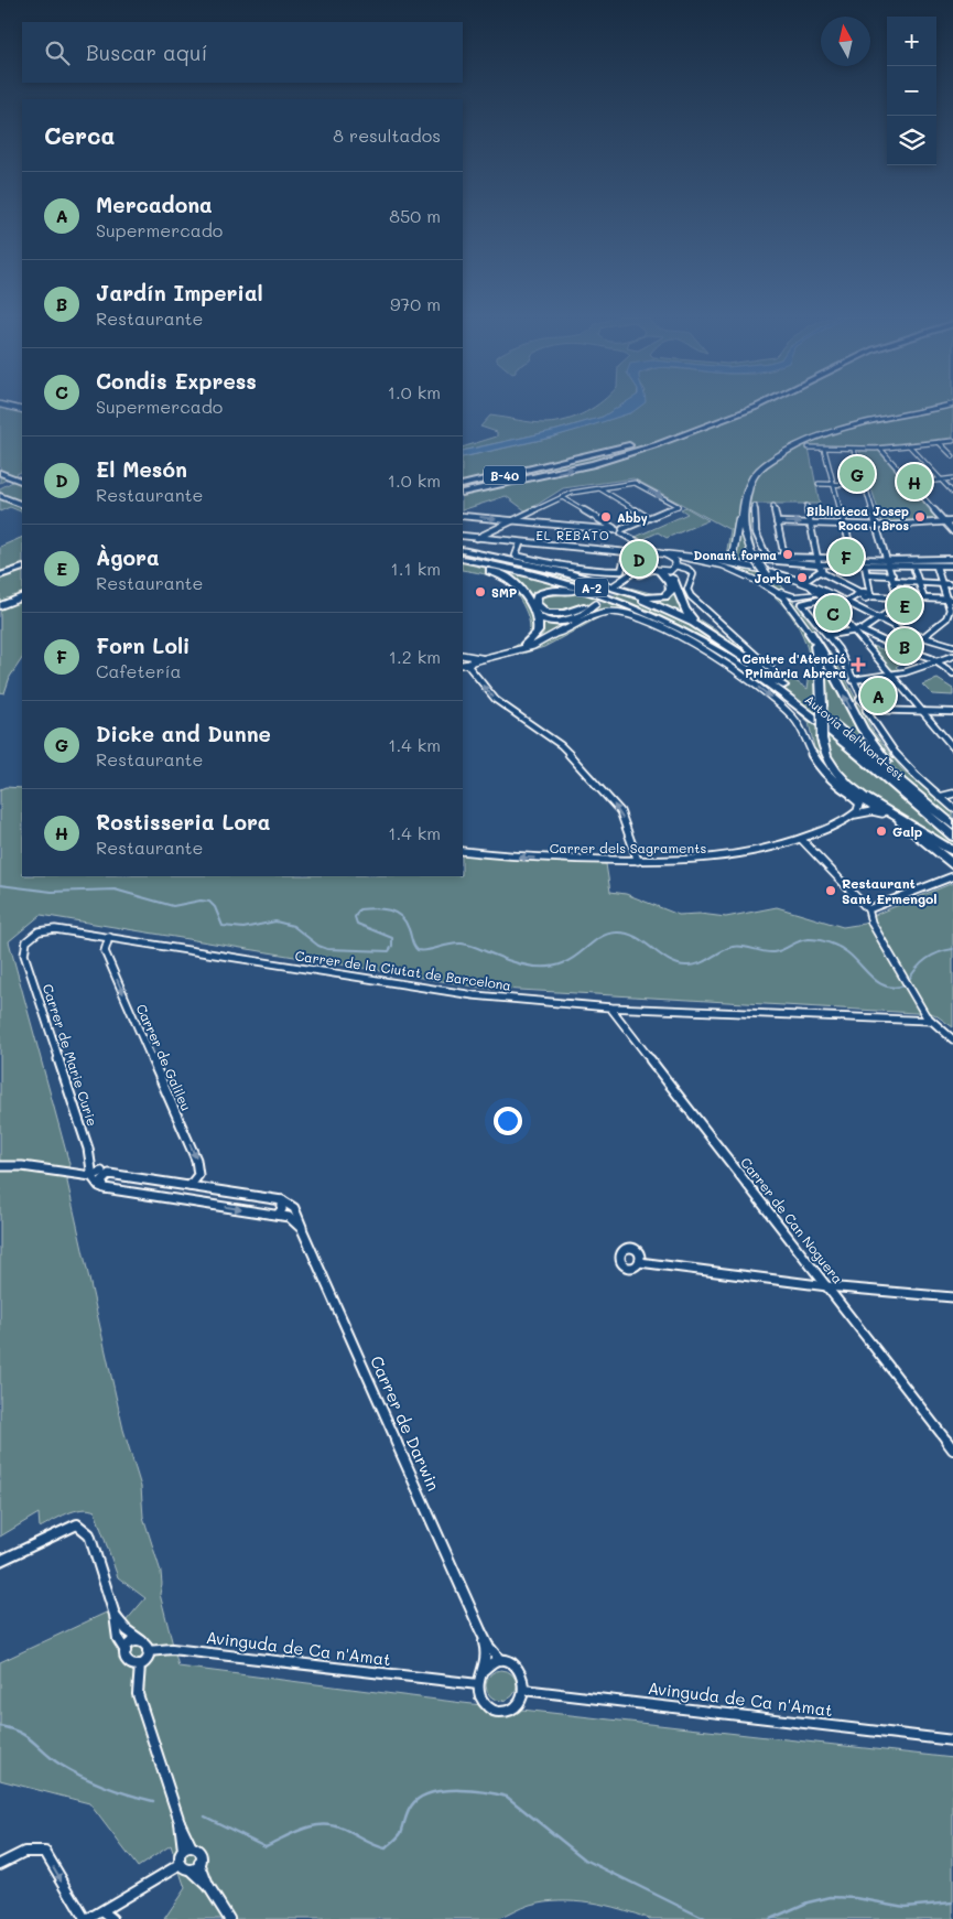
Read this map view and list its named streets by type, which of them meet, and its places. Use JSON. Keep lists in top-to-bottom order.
{
  "streets": {
    "highway": ["B-40", "A-2", "Autovia del Nord-est"],
    "street": [
      "Carrer dels Sagraments",
      "Carrer de la Ciutat de Barcelona",
      "Carrer de Marie Curie",
      "Carrer de Galileu",
      "Carrer de Can Noguera",
      "Carrer de Darwin",
      "Avinguda de Ca n'Amat"
    ]
  },
  "crossings": [
    ["Carrer de la Ciutat de Barcelona", "Carrer de Marie Curie"],
    ["Carrer de la Ciutat de Barcelona", "Carrer de Galileu"],
    ["Carrer de la Ciutat de Barcelona", "Carrer de Can Noguera"],
    ["Carrer de Darwin", "Avinguda de Ca n'Amat"]
  ],
  "one_way": ["Carrer dels Sagraments", "Carrer de Galileu"],
  "districts": ["EL REBATO"],
  "places": {
    "other": [
      "Abby",
      "Biblioteca Josep Roca i Bros",
      "Donant forma",
      "Jorba",
      "SMP",
      "Galp",
      "Restaurant Sant Ermengol"
    ],
    "health": ["Centre d'Atenció Primària Abrera"]
  },
  "north": "top",
  "page": {
    "map_buttons": ["+", "−"],
    "search": "Buscar aquí",
    "heading": ["Cerca", "8 resultados"],
    "list": [
      {
        "mark": "A",
        "name": "Mercadona",
        "note": "Supermercado",
        "value": "850 m"
      },
      {
        "mark": "B",
        "name": "Jardín Imperial",
        "note": "Restaurante",
        "value": "970 m"
      },
      {
        "mark": "C",
        "name": "Condis Express",
        "note": "Supermercado",
        "value": "1.0 km"
      },
      {
        "mark": "D",
        "name": "El Mesón",
        "note": "Restaurante",
        "value": "1.0 km"
      },
      {
        "mark": "E",
        "name": "Àgora",
        "note": "Restaurante",
        "value": "1.1 km"
      },
      {
        "mark": "F",
        "name": "Forn Loli",
        "note": "Cafetería",
        "value": "1.2 km"
      },
      {
        "mark": "G",
        "name": "Dicke and Dunne",
        "note": "Restaurante",
        "value": "1.4 km"
      },
      {
        "mark": "H",
        "name": "Rostisseria Lora",
        "note": "Restaurante",
        "value": "1.4 km"
      }
    ],
    "pins": [
      "G",
      "H",
      "F",
      "D",
      "E",
      "C",
      "B",
      "A"
    ]
  }
}
